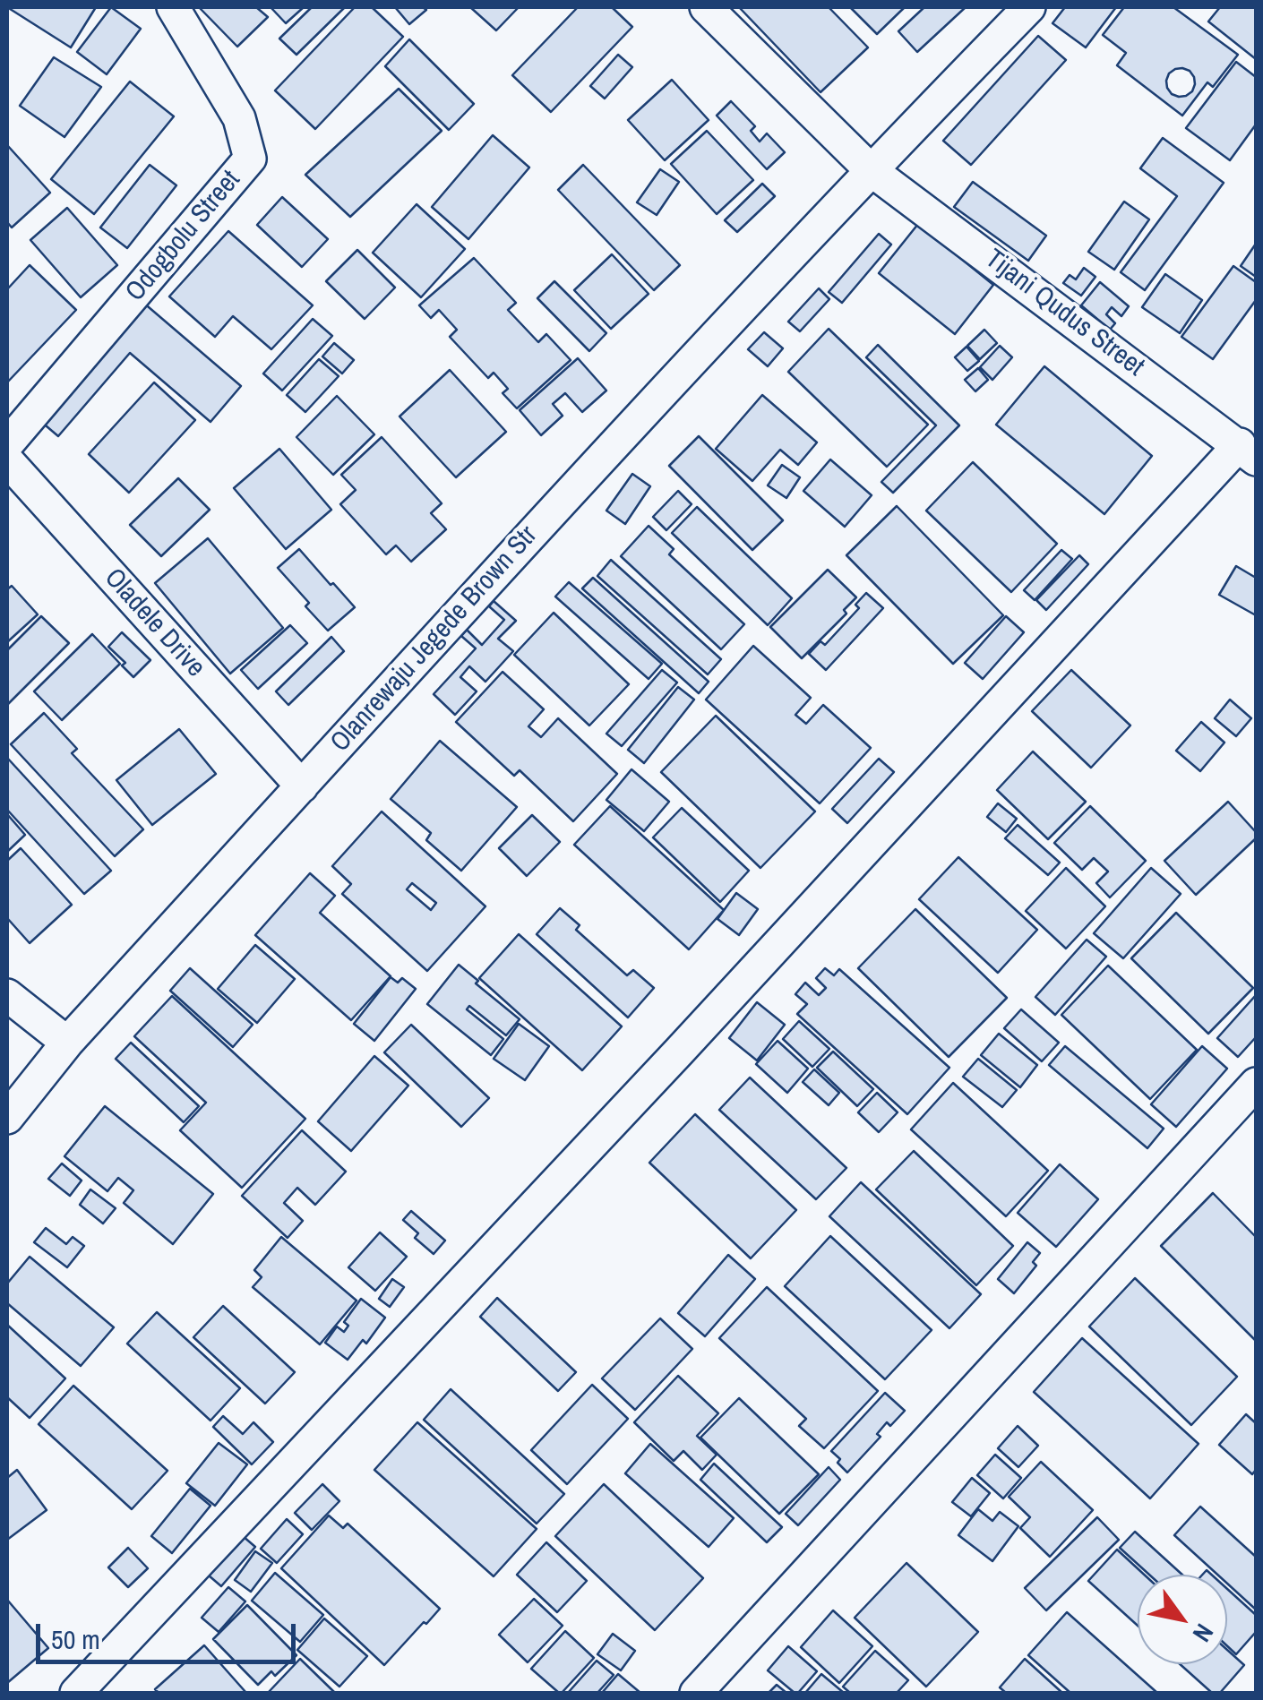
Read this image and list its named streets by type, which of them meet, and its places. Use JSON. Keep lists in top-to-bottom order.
{
  "streets": {
    "street": [
      "Odogbolu Street",
      "Tijani Qudus Street",
      "Oladele Drive",
      "Olanrewaju Jegede Brown Str"
    ]
  },
  "crossings": [
    ["Tijani Qudus Street", "Olanrewaju Jegede Brown Str"],
    ["Oladele Drive", "Olanrewaju Jegede Brown Str"]
  ],
  "scale_bar": "50 m",
  "north": "bottom right"
}
